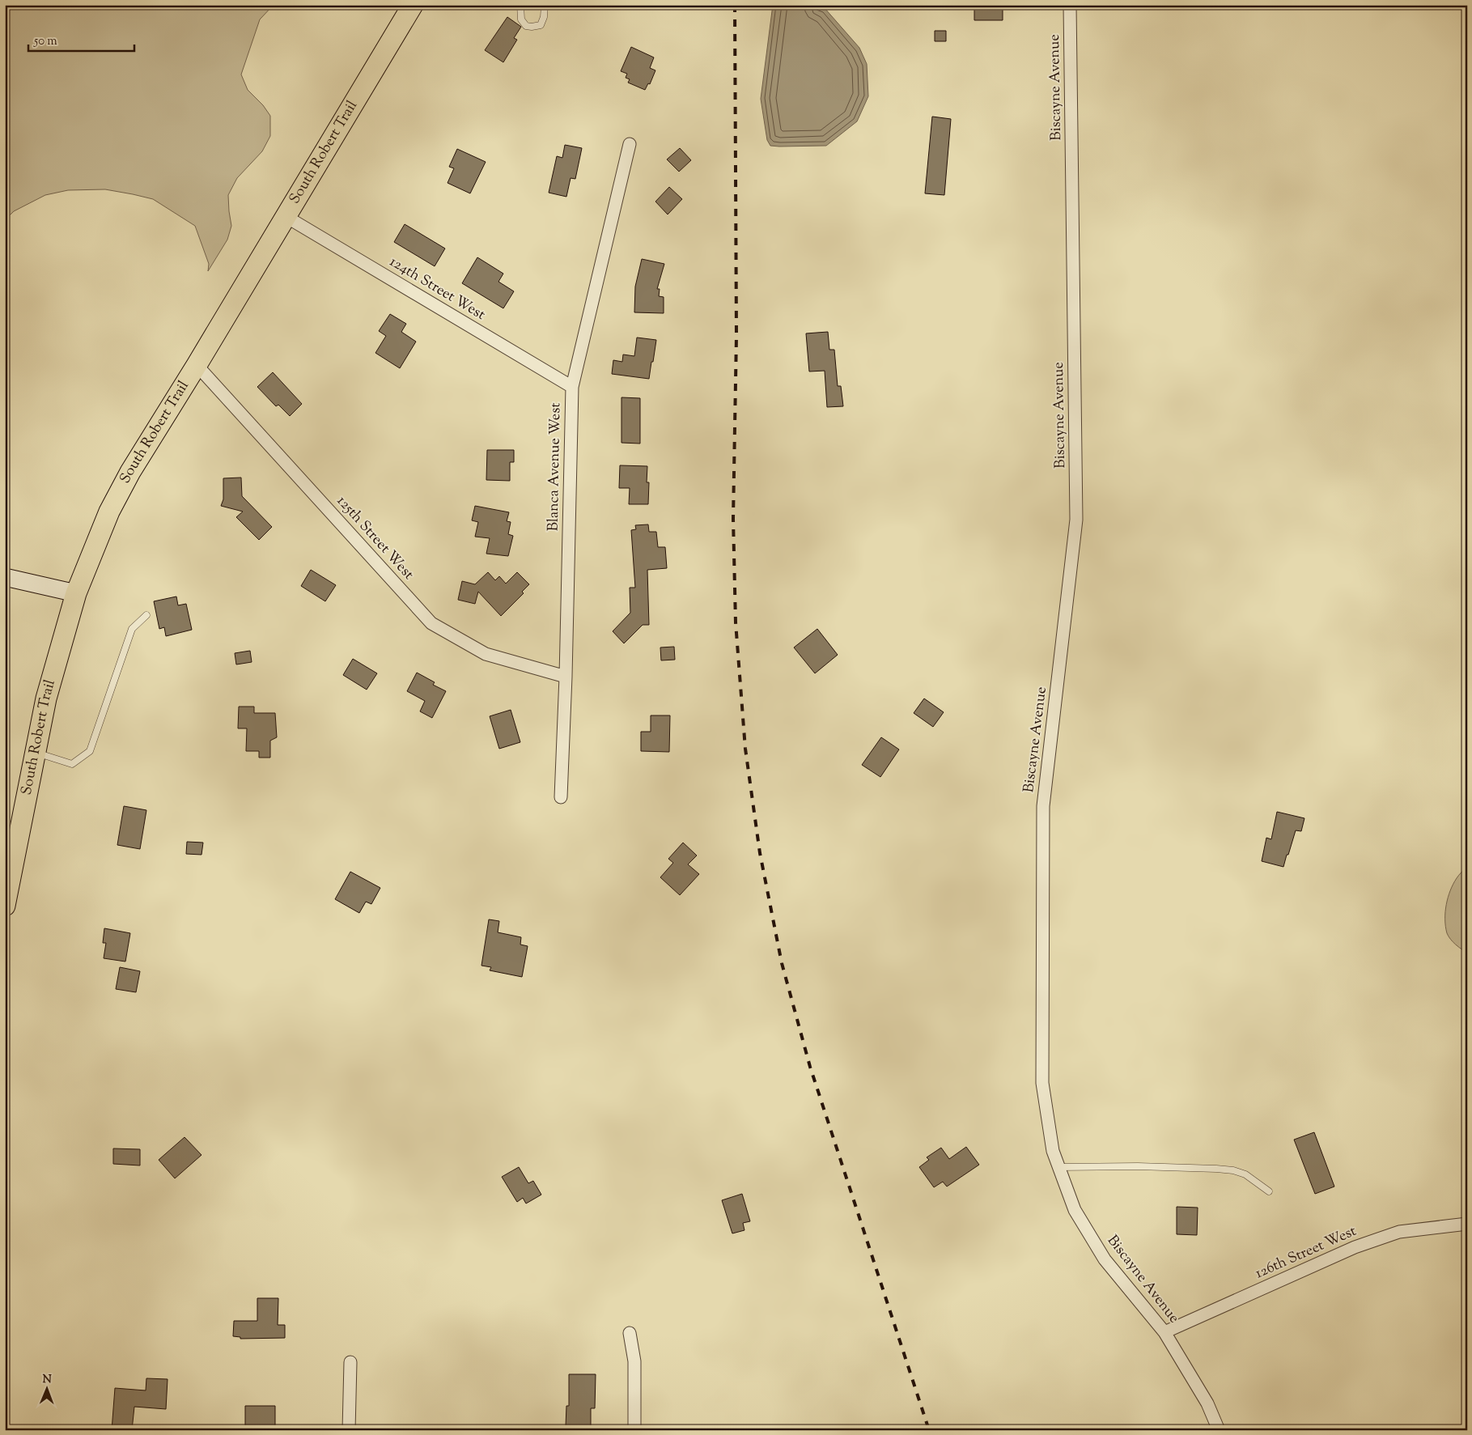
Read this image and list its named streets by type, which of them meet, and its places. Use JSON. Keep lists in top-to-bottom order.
{
  "streets": {
    "main road": ["South Robert Trail"],
    "street": [
      "Biscayne Avenue",
      "124th Street West",
      "Blanca Avenue West",
      "125th Street West",
      "126th Street West"
    ]
  },
  "crossings": [
    ["Biscayne Avenue", "126th Street West"],
    ["South Robert Trail", "124th Street West"],
    ["South Robert Trail", "125th Street West"],
    ["124th Street West", "Blanca Avenue West"],
    ["Blanca Avenue West", "125th Street West"]
  ],
  "scale_bar": "50 m",
  "north": "top"
}
